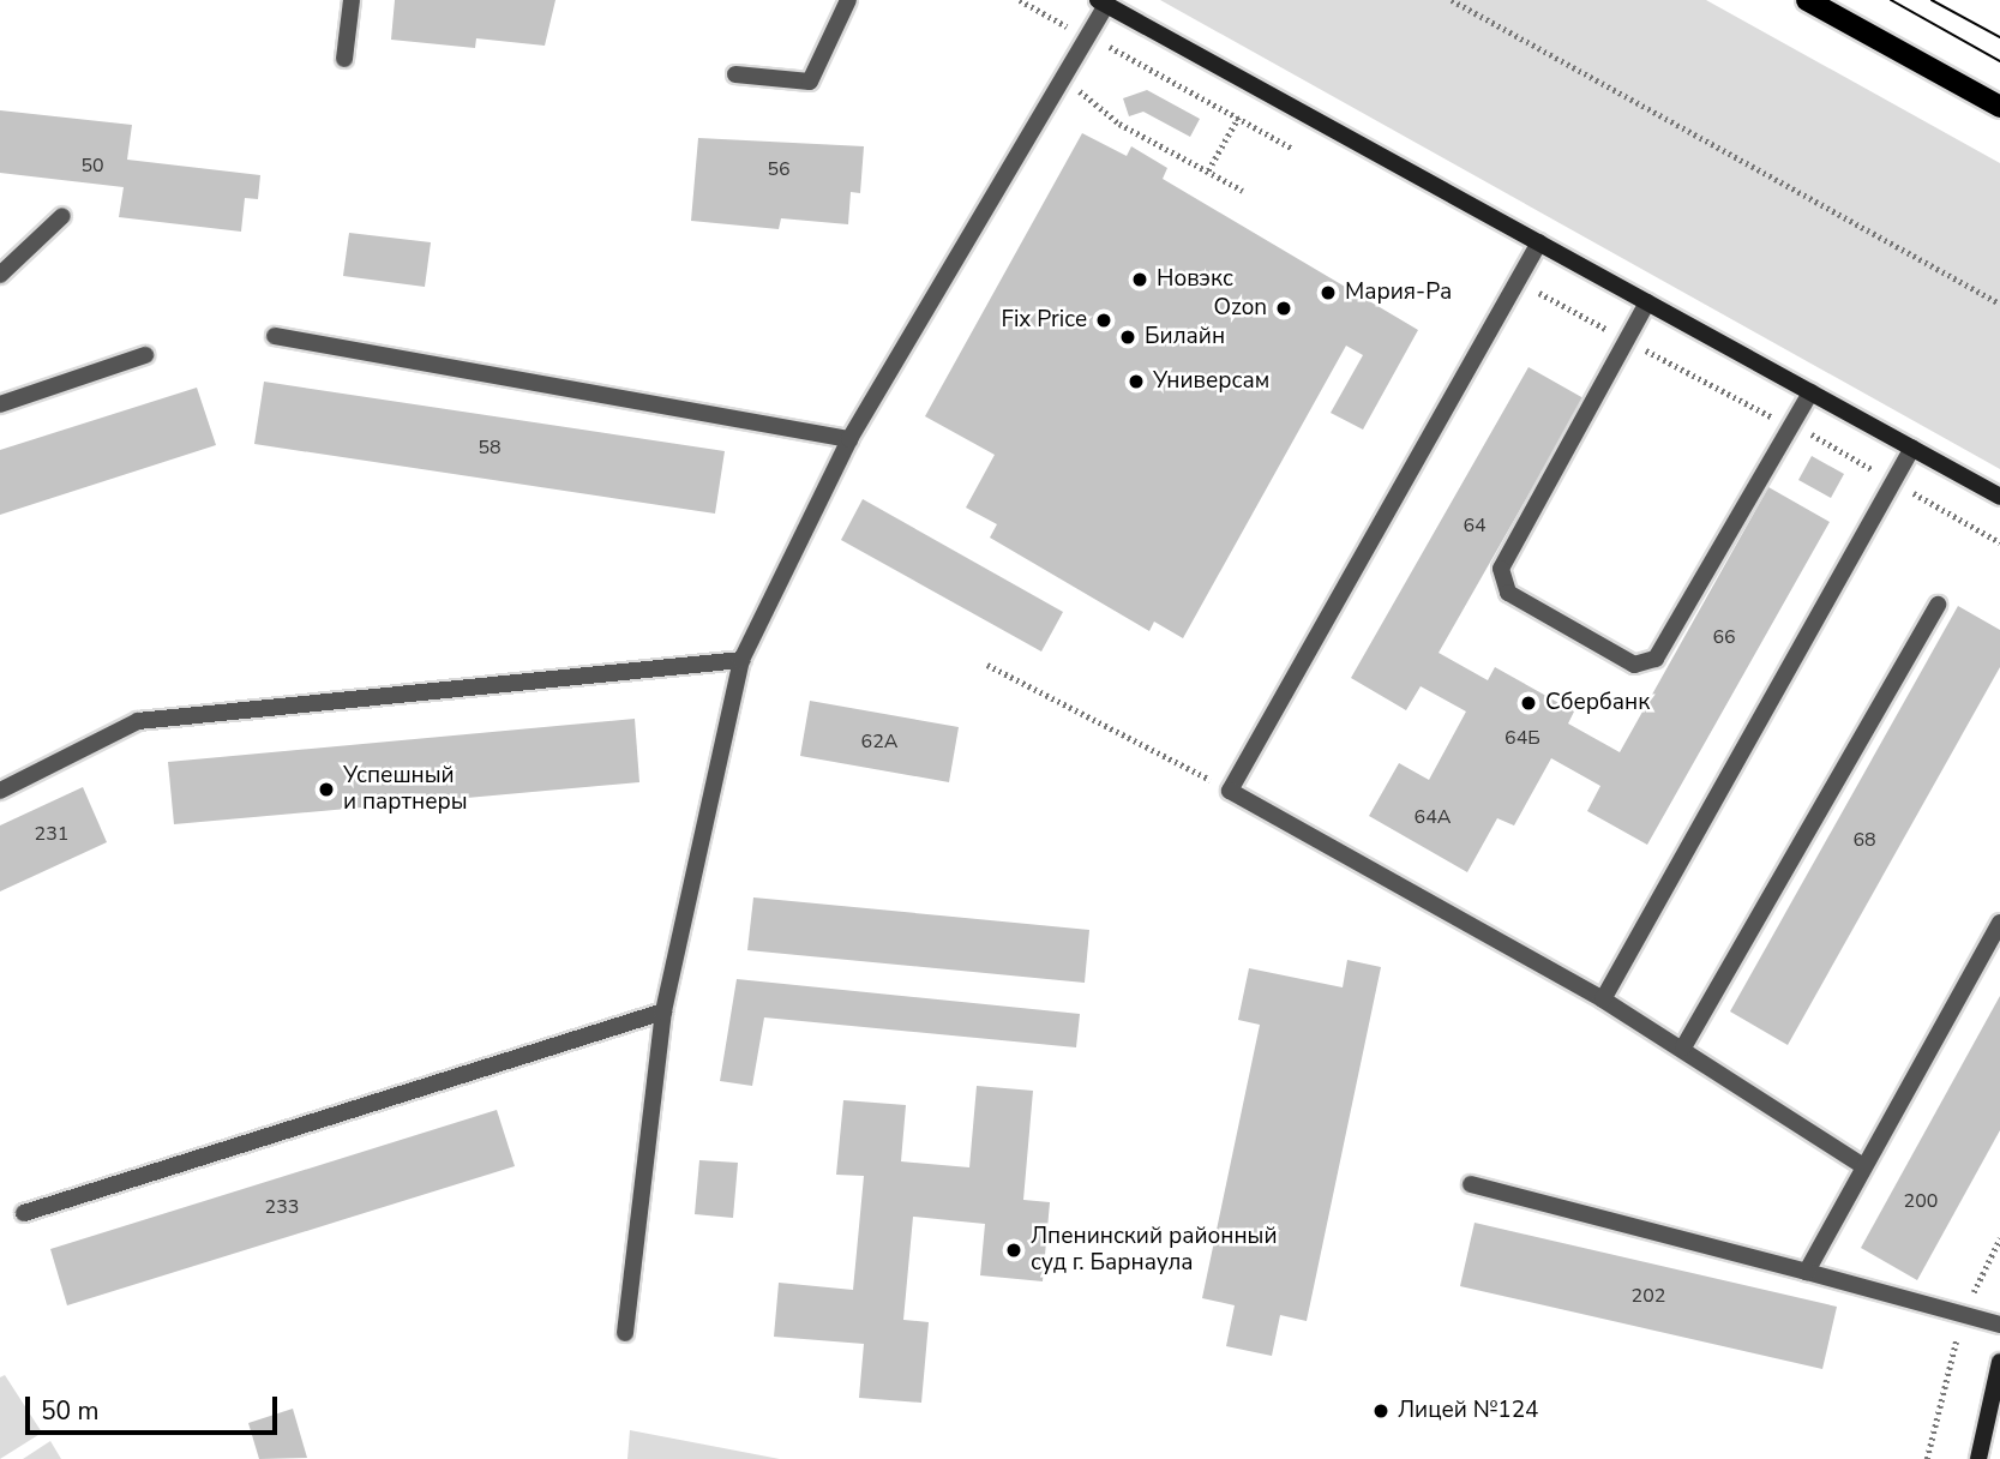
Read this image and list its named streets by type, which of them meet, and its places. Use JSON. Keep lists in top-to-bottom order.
{
  "places": [
    "Новэкс",
    "Мария-Ра",
    "Ozon",
    "Fix Price",
    "Билайн",
    "Универсам",
    "Сбербанк",
    "Успешный и партнеры",
    "Лпенинский районный суд г. Барнаула",
    "Лицей №124"
  ],
  "house_numbers": [
    "50",
    "56",
    "58",
    "64",
    "66",
    "64Б",
    "62А",
    "64А",
    "231",
    "68",
    "200",
    "233",
    "202"
  ],
  "scale_bar": "50 m"
}
